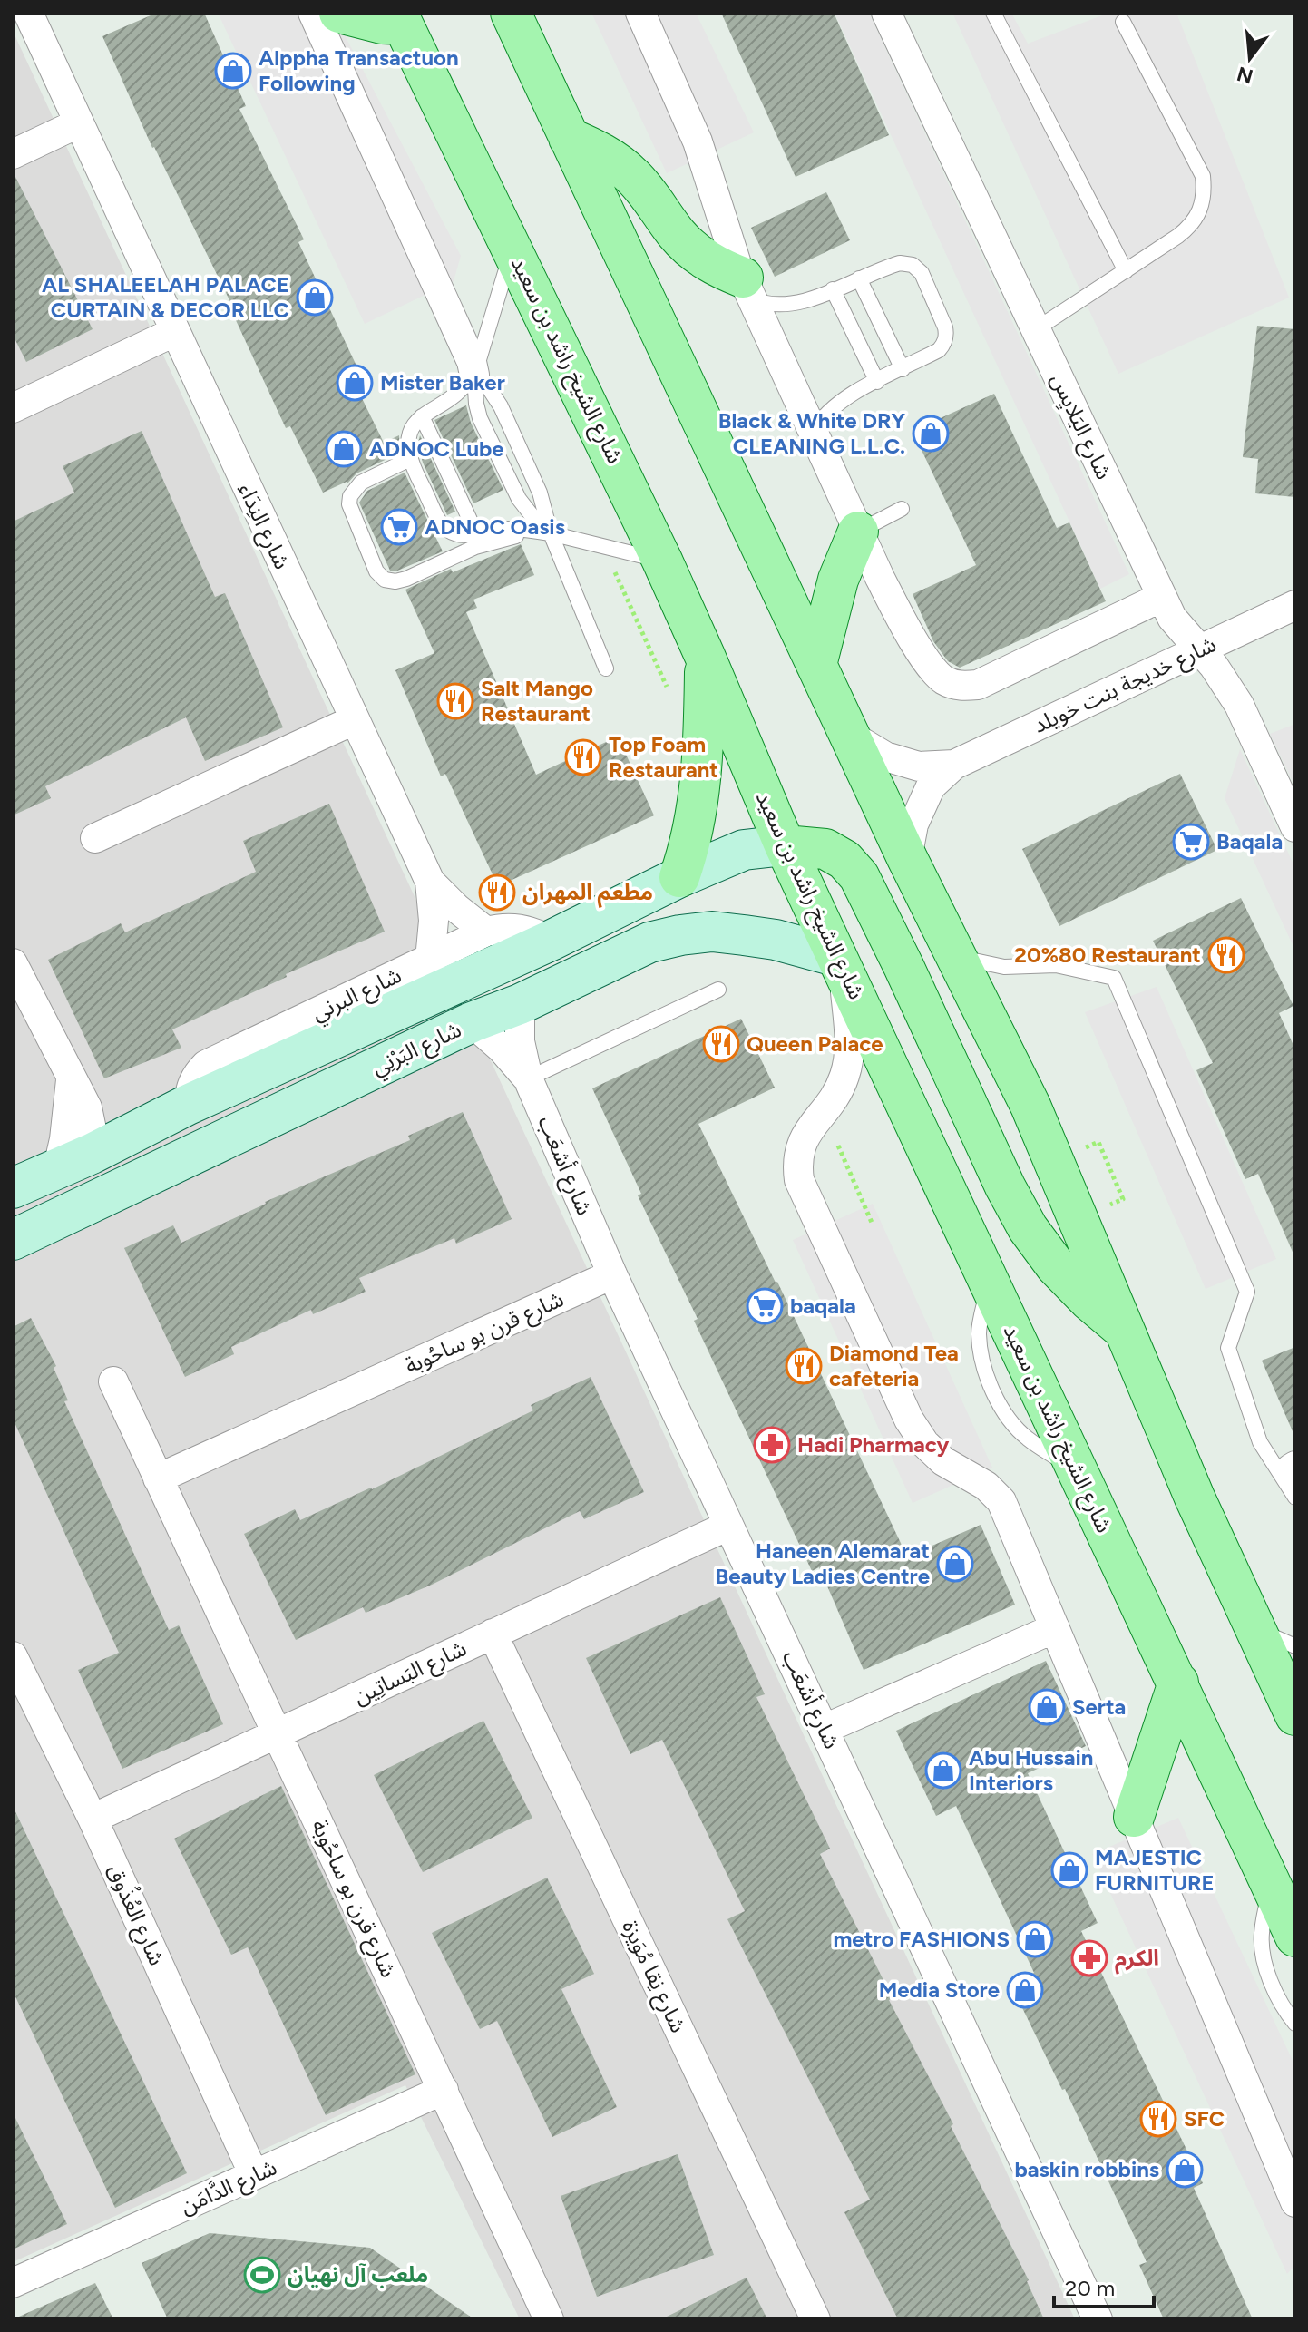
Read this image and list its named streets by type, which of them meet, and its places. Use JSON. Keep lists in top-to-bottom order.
{
  "streets": {
    "main road": ["شارع الشيخ راشد بن سعيد"],
    "street": [
      "شارع اليَلايِس",
      "شارع النِدَاء",
      "شارع خديجة بنت خويلد",
      "شارع البرني",
      "شارع البَرْنِي",
      "شارع أشعَب",
      "شارع قرن بو ساحُوبة",
      "شارع البَساتِين",
      "شارع العُذُوق",
      "شارع نِقا مُوَيزة",
      "شارع الدَّامَن"
    ]
  },
  "crossings": [
    ["شارع الشيخ راشد بن سعيد", "شارع البَرْنِي"],
    ["شارع اليَلايِس", "شارع خديجة بنت خويلد"],
    ["شارع النِدَاء", "شارع البرني"],
    ["شارع البرني", "شارع البَرْنِي"],
    ["شارع البَرْنِي", "شارع أشعَب"],
    ["شارع أشعَب", "شارع قرن بو ساحُوبة"],
    ["شارع أشعَب", "شارع البَساتِين"],
    ["شارع قرن بو ساحُوبة", "شارع البَساتِين"],
    ["شارع قرن بو ساحُوبة", "شارع الدَّامَن"],
    ["شارع البَساتِين", "شارع العُذُوق"],
    ["شارع البَساتِين", "شارع نِقا مُوَيزة"],
    ["شارع العُذُوق", "شارع الدَّامَن"]
  ],
  "places": {
    "shop": [
      "Alppha Transactuon Following",
      "AL SHALEELAH PALACE CURTAIN & DECOR LLC",
      "Mister Baker",
      "Black & White DRY CLEANING L.L.C.",
      "ADNOC Lube",
      "Haneen Alemarat Beauty Ladies Centre",
      "Serta",
      "Abu Hussain Interiors",
      "MAJESTIC FURNITURE",
      "metro FASHIONS",
      "Media Store",
      "baskin robbins"
    ],
    "supermarket": ["ADNOC Oasis", "Baqala", "baqala"],
    "restaurant": [
      "Salt Mango Restaurant",
      "Top Foam Restaurant",
      "مطعم المهران",
      "20%80 Restaurant",
      "Queen Palace",
      "Diamond Tea cafeteria",
      "SFC"
    ],
    "pharmacy": ["Hadi Pharmacy", "الكرم"],
    "sports": ["ملعب آل نهيان"]
  },
  "scale_bar": "20 m",
  "north": "bottom"
}
